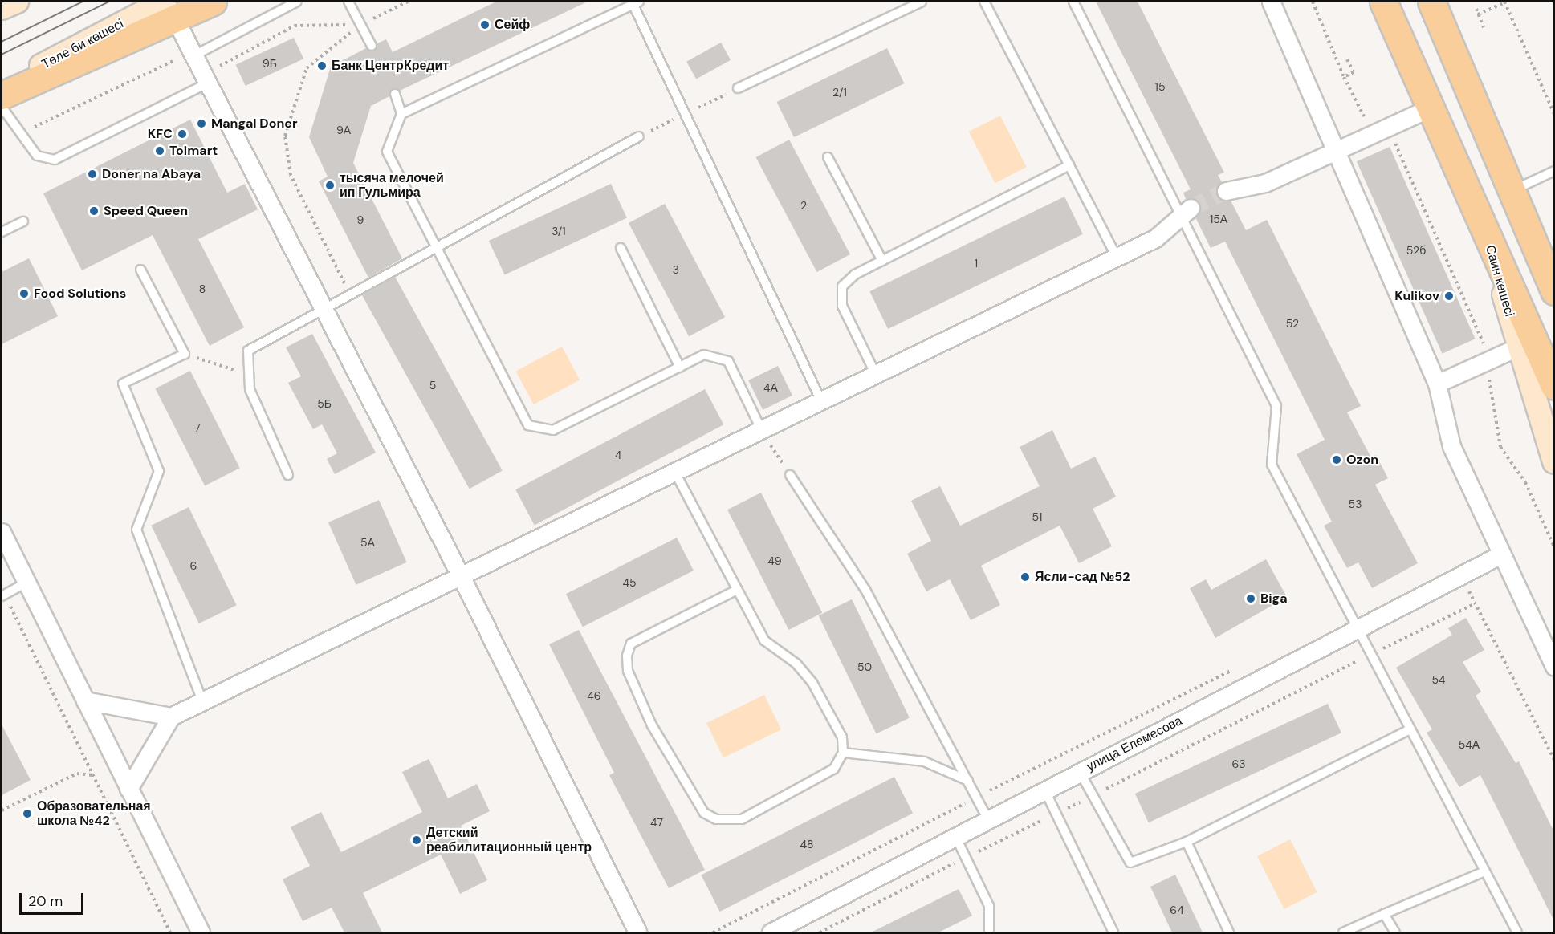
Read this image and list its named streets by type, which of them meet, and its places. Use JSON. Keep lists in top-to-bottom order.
{
  "streets": {
    "main road": ["Төле би көшесі", "Саин көшесі"],
    "street": ["улица Елемесова"]
  },
  "places": [
    "Сейф",
    "Банк ЦентрКредит",
    "Mangal Doner",
    "KFC",
    "Toimart",
    "Doner na Abaya",
    "тысяча мелочей ип Гульмира",
    "Speed Queen",
    "Food Solutions",
    "Kulikov",
    "Ozon",
    "Ясли-сад №52",
    "Biga",
    "Образовательная школа №42",
    "Детский реабилитационный центр"
  ],
  "house_numbers": [
    "9Б",
    "15",
    "2/1",
    "9А",
    "2",
    "15А",
    "9",
    "3/1",
    "52б",
    "1",
    "3",
    "8",
    "52",
    "5",
    "4А",
    "5Б",
    "7",
    "4",
    "53",
    "51",
    "5А",
    "49",
    "6",
    "45",
    "50",
    "54",
    "46",
    "54А",
    "63",
    "47",
    "48",
    "64"
  ],
  "scale_bar": "20 m"
}
